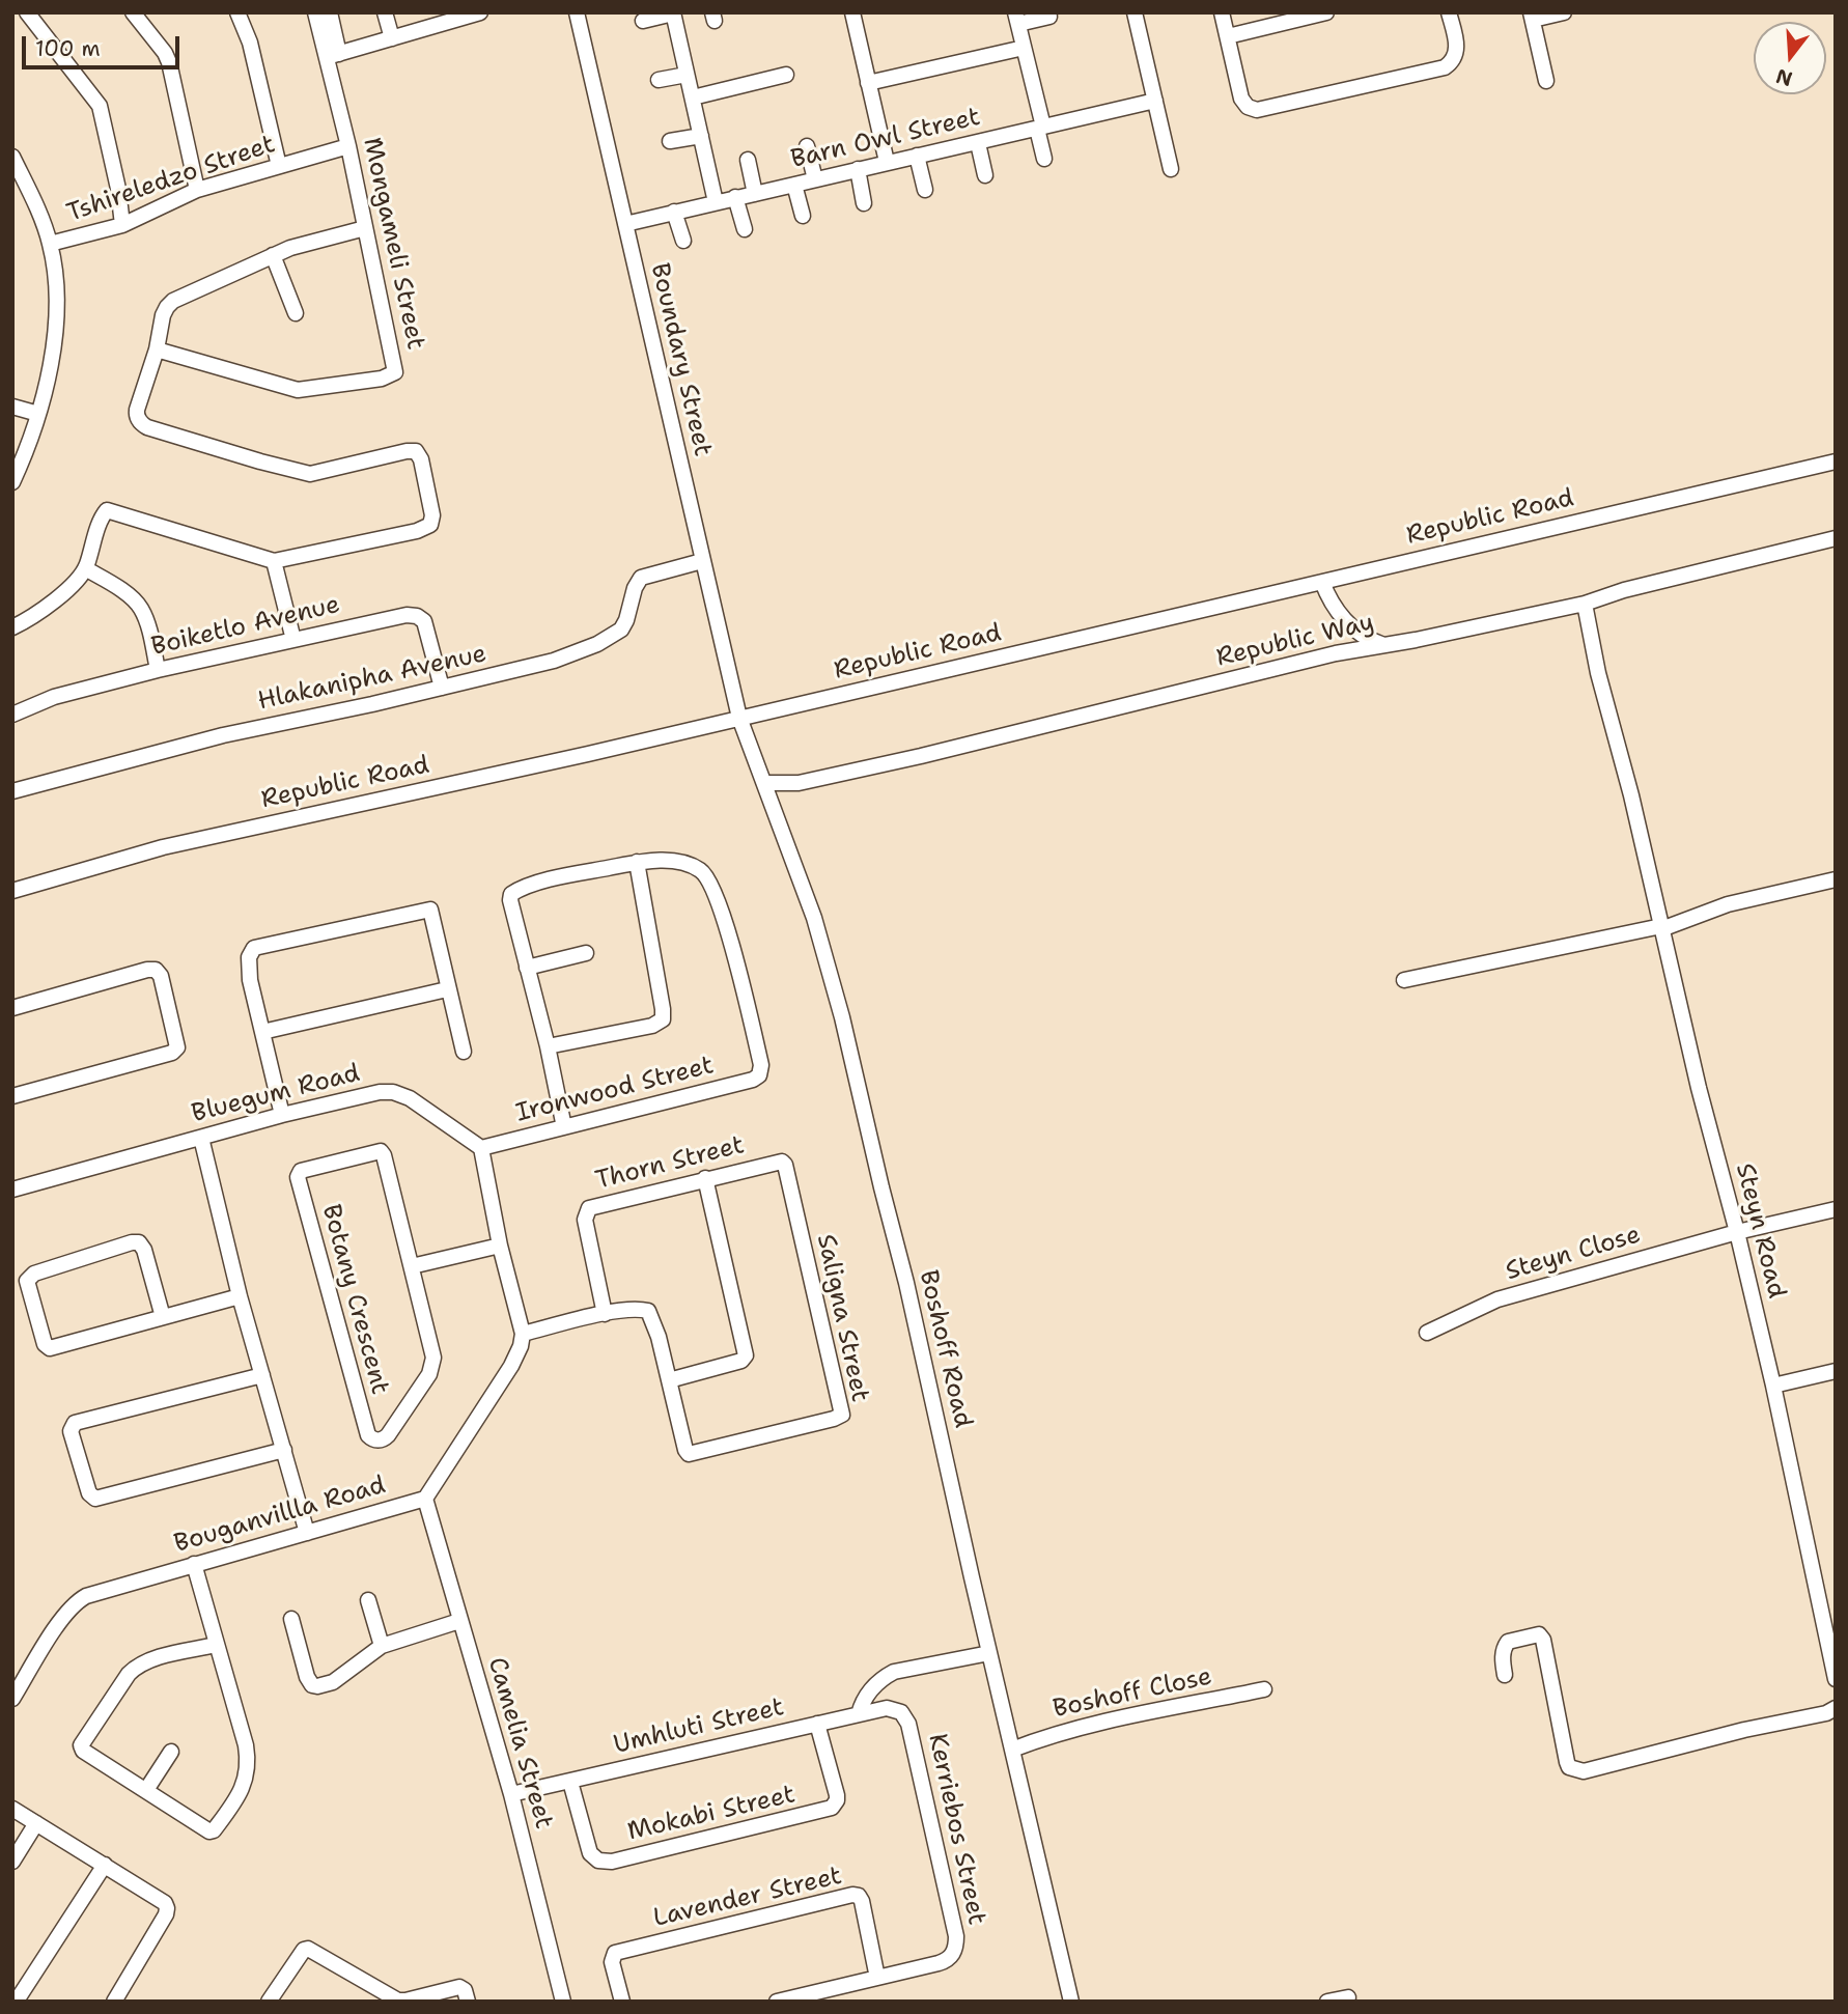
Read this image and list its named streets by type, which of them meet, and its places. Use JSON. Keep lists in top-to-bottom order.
{
  "streets": {
    "street": [
      "Barn Owl Street",
      "Tshireledzo Street",
      "Mongameli Street",
      "Boundary Street",
      "Republic Road",
      "Boiketlo Avenue",
      "Republic Way",
      "Hlakanipha Avenue",
      "Ironwood Street",
      "Bluegum Road",
      "Thorn Street",
      "Steyn Road",
      "Steyn Close",
      "Botany Crescent",
      "Saligna Street",
      "Boshoff Road",
      "Bouganvillla Road",
      "Boshoff Close",
      "Umhluti Street",
      "Camelia Street",
      "Mokabi Street",
      "Kerriebos Street",
      "Lavender Street"
    ]
  },
  "crossings": [
    ["Barn Owl Street", "Boundary Street"],
    ["Tshireledzo Street", "Mongameli Street"],
    ["Boundary Street", "Republic Road"],
    ["Boundary Street", "Hlakanipha Avenue"],
    ["Boundary Street", "Boshoff Road"],
    ["Republic Road", "Boshoff Road"],
    ["Boiketlo Avenue", "Hlakanipha Avenue"],
    ["Republic Way", "Steyn Road"],
    ["Republic Way", "Boshoff Road"],
    ["Ironwood Street", "Bluegum Road"],
    ["Thorn Street", "Saligna Street"],
    ["Steyn Road", "Steyn Close"],
    ["Boshoff Road", "Boshoff Close"],
    ["Bouganvillla Road", "Camelia Street"],
    ["Umhluti Street", "Camelia Street"],
    ["Umhluti Street", "Mokabi Street"],
    ["Umhluti Street", "Kerriebos Street"],
    ["Kerriebos Street", "Lavender Street"]
  ],
  "scale_bar": "100 m",
  "north": "bottom"
}
